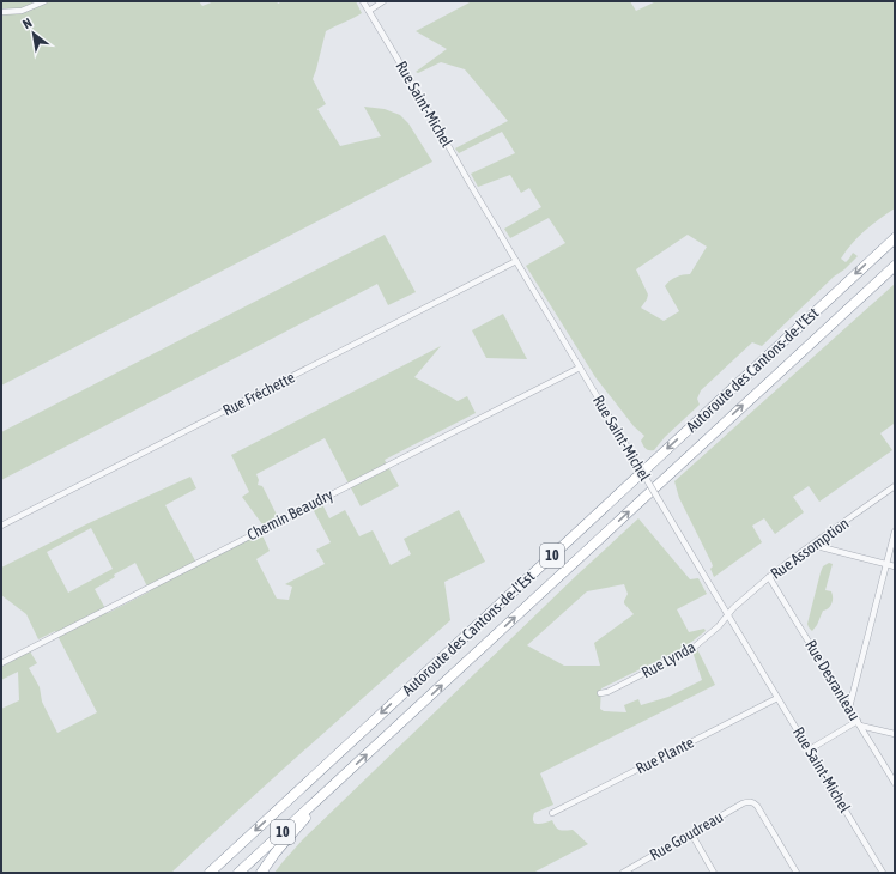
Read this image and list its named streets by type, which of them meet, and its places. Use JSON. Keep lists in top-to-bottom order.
{
  "streets": {
    "highway": ["Autoroute des Cantons-de-l'Est", "10"],
    "street": [
      "Rue Saint-Michel",
      "Rue Fréchette",
      "Chemin Beaudry",
      "Rue Assomption",
      "Rue Lynda",
      "Rue Desranleau",
      "Rue Plante",
      "Rue Goudreau"
    ]
  },
  "crossings": [
    ["Rue Saint-Michel", "Rue Fréchette"],
    ["Rue Saint-Michel", "Chemin Beaudry"],
    ["Rue Saint-Michel", "Rue Assomption"],
    ["Rue Saint-Michel", "Rue Lynda"],
    ["Rue Saint-Michel", "Rue Plante"],
    ["Rue Assomption", "Rue Lynda"],
    ["Rue Assomption", "Rue Desranleau"]
  ],
  "north": "top left"
}
